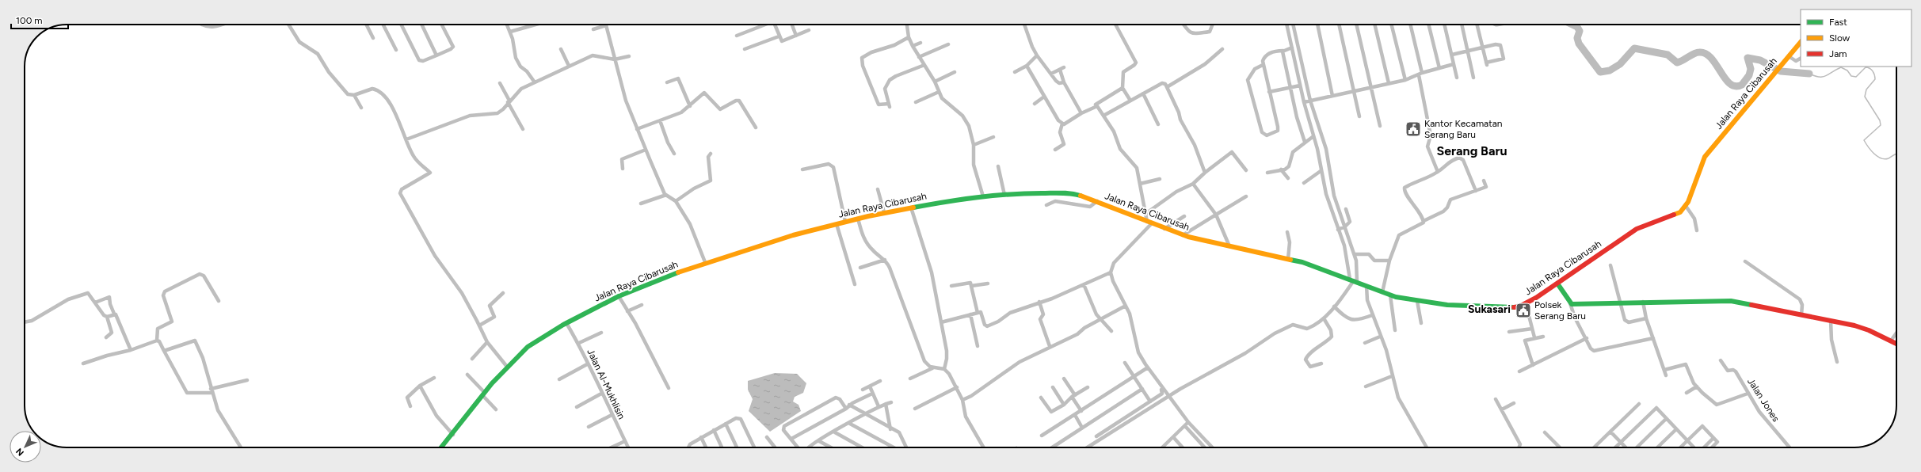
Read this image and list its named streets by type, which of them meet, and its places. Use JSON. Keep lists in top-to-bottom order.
{
  "streets": {
    "main road": ["Jalan Raya Cibarusah"],
    "street": ["Jalan Al-Mukhlisin", "Jalan Jones"]
  },
  "crossings": [
    ["Jalan Raya Cibarusah", "Jalan Al-Mukhlisin"]
  ],
  "districts": ["Serang Baru", "Sukasari"],
  "places": {
    "public building": ["Kantor Kecamatan Serang Baru", "Polsek Serang Baru"]
  },
  "legend": ["Fast", "Slow", "Jam"],
  "scale_bar": "100 m",
  "north": "bottom left"
}
